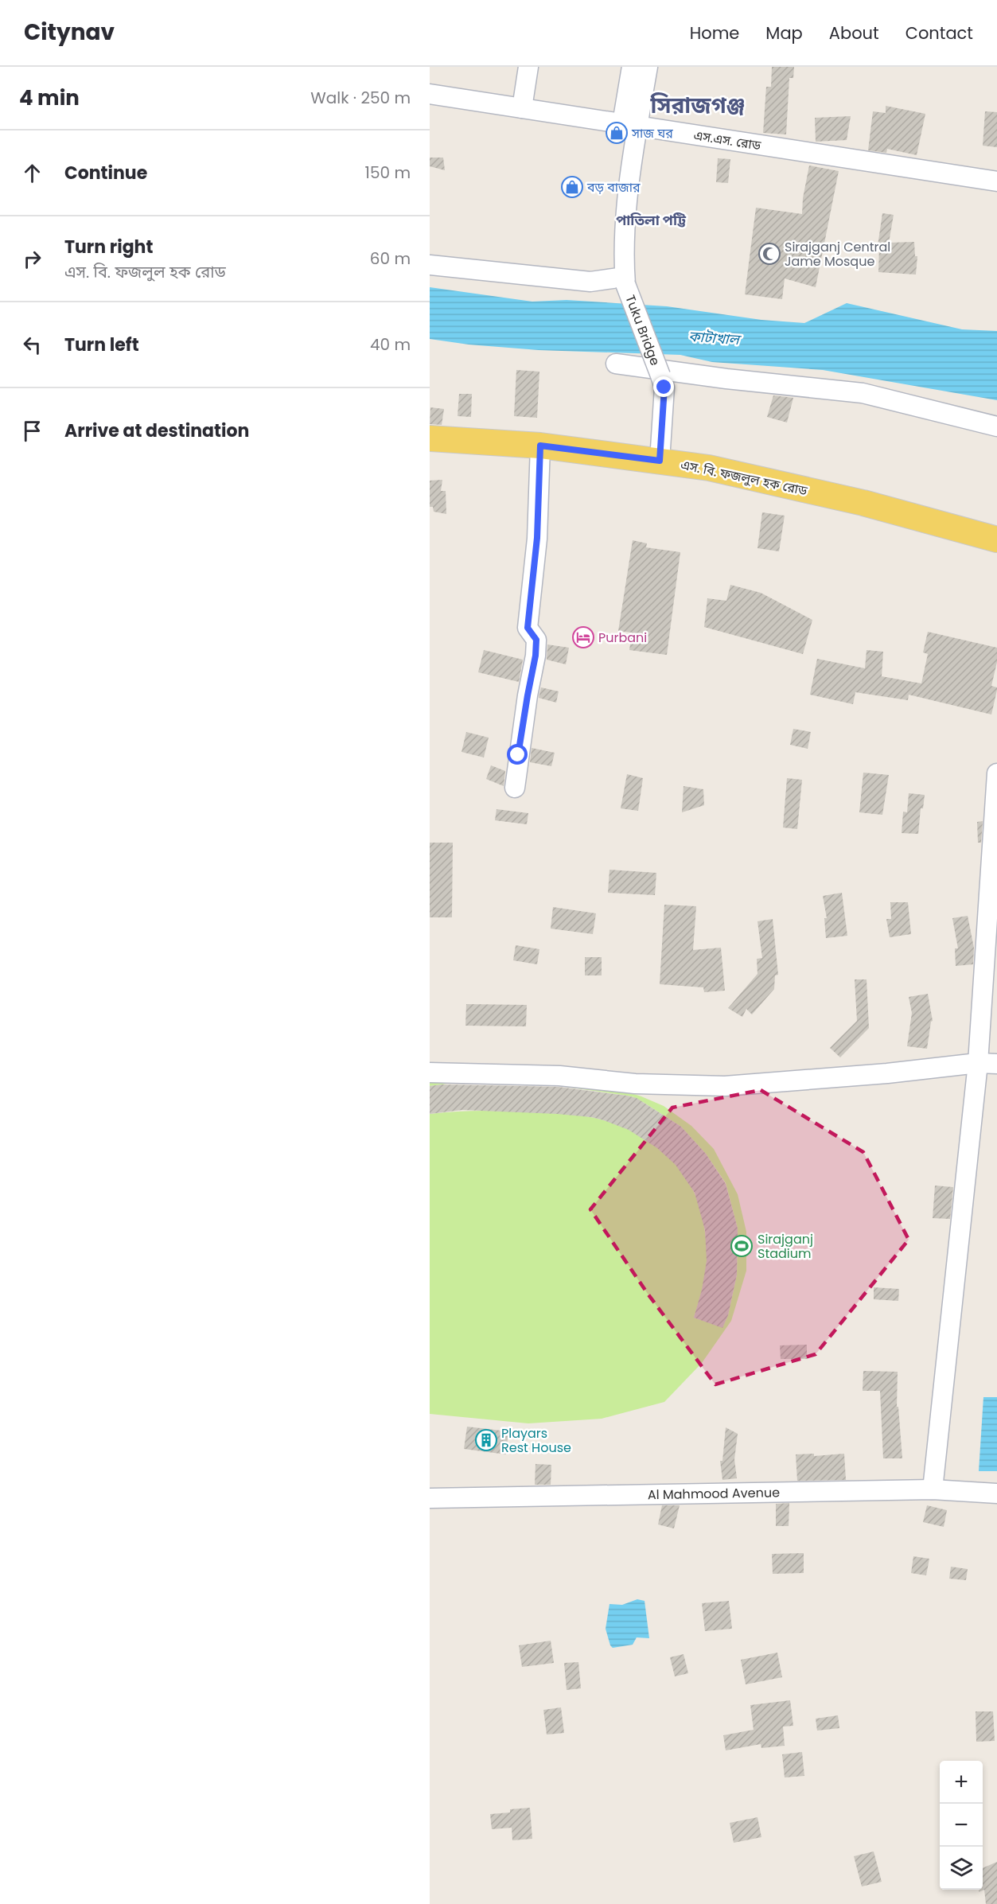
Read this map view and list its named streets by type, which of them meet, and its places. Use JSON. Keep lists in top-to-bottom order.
{
  "streets": {
    "main road": ["এস. বি. ফজলুল হক রোড"],
    "street": ["এস.এস. রোড", "Tuku Bridge", "Al Mahmood Avenue"]
  },
  "crossings": [
    ["এস.এস. রোড", "Tuku Bridge"],
    ["Tuku Bridge", "এস. বি. ফজলুল হক রোড"]
  ],
  "districts": ["সিরাজগঞ্জ", "পাতিলা পট্টি"],
  "water": ["কাটাখাল"],
  "places": {
    "shop": ["সাজ ঘর", "বড় বাজার"],
    "mosque": ["Sirajganj Central Jame Mosque"],
    "hotel": ["Purbani"],
    "sports": ["Sirajganj Stadium"],
    "building": ["Playars Rest House"]
  },
  "page": {
    "header": "Citynav",
    "nav": [
      "Home",
      "Map",
      "About",
      "Contact"
    ],
    "heading": ["4 min", "Walk · 250 m"],
    "list": [
      ["Continue", "150 m"],
      ["Turn right", "এস. বি. ফজলুল হক রোড", "60 m"],
      ["Turn left", "40 m"],
      "Arrive at destination"
    ],
    "map_buttons": ["+", "−"]
  }
}
